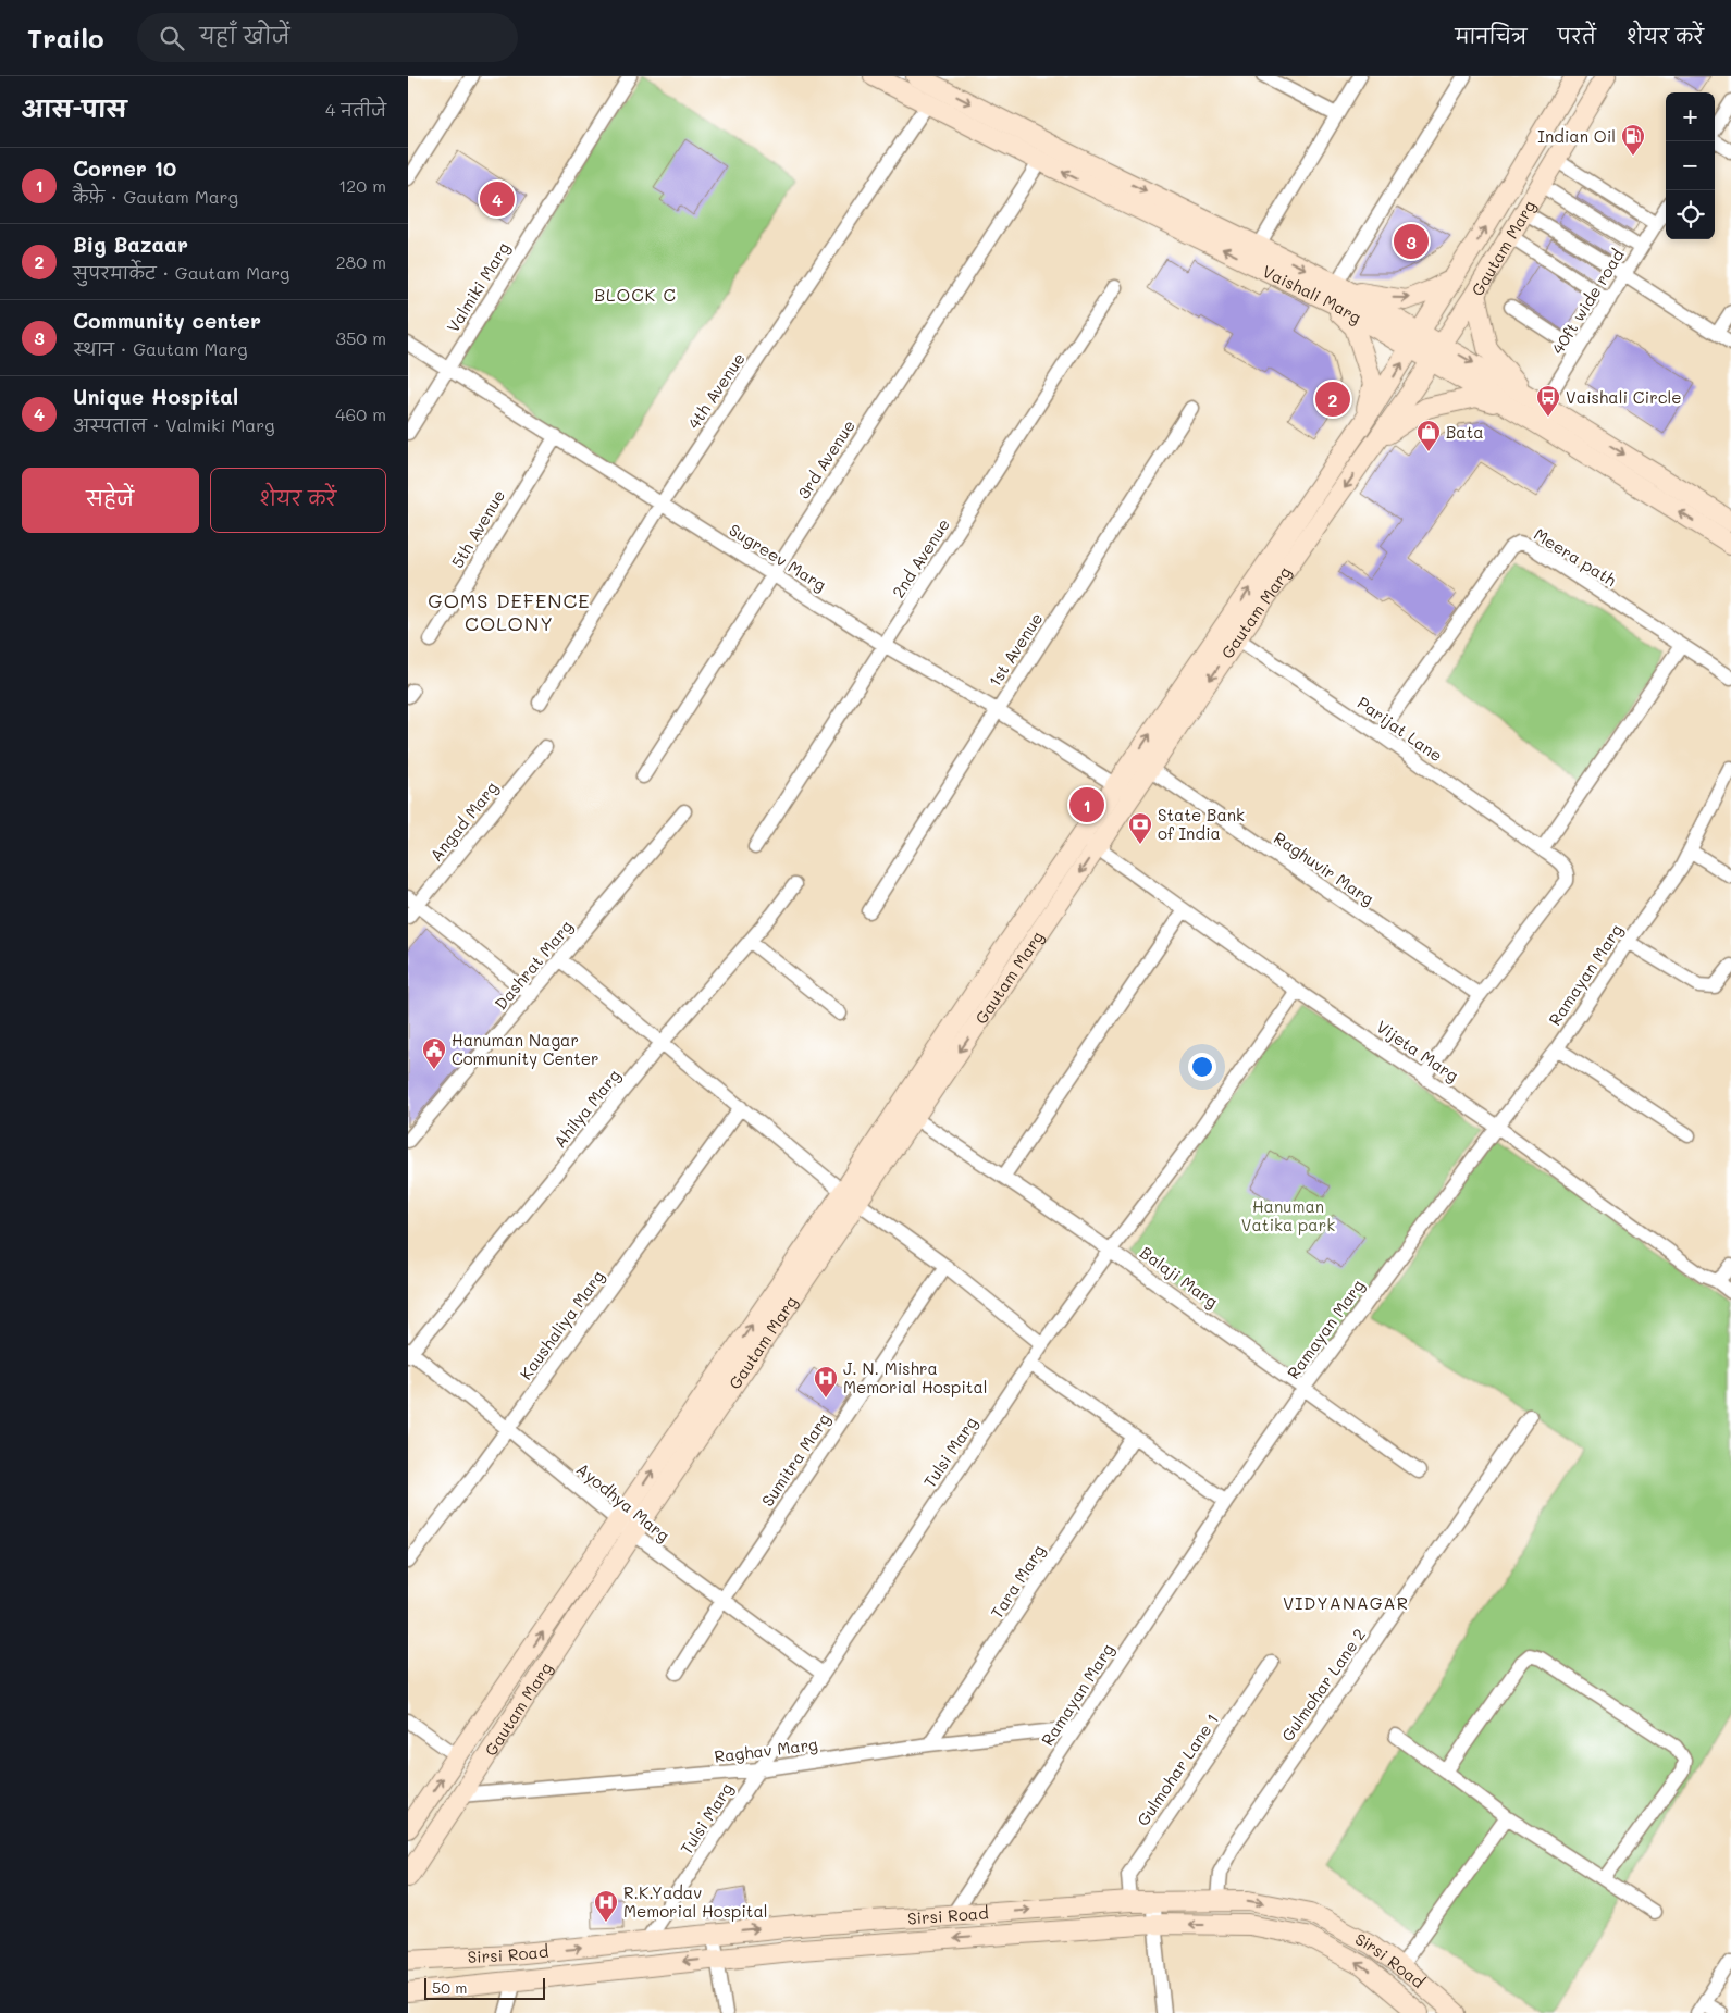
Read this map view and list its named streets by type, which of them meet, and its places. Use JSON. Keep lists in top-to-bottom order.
{
  "streets": {
    "street": [
      "Gautam Marg",
      "Valmiki Marg",
      "Vaishali Marg",
      "40ft wide road",
      "4th Avenue",
      "3rd Avenue",
      "5th Avenue",
      "Sugreev Marg",
      "Meera path",
      "2nd Avenue",
      "1st Avenue",
      "Parijat Lane",
      "Angad Marg",
      "Raghuvir Marg",
      "Dashrat Marg",
      "Ramayan Marg",
      "Vijeta Marg",
      "Ahilya Marg",
      "Balaji Marg",
      "Kaushaliya Marg",
      "Tulsi Marg",
      "Sumitra Marg",
      "Ayodhya Marg",
      "Tara Marg",
      "Gulmohar Lane 2",
      "Raghav Marg",
      "Gulmohar Lane 1",
      "Sirsi Road"
    ]
  },
  "crossings": [
    ["Gautam Marg", "Vaishali Marg"],
    ["Gautam Marg", "Sugreev Marg"],
    ["Gautam Marg", "Parijat Lane"],
    ["Gautam Marg", "Raghuvir Marg"],
    ["Gautam Marg", "Vijeta Marg"],
    ["Gautam Marg", "Balaji Marg"],
    ["Gautam Marg", "Ayodhya Marg"],
    ["Gautam Marg", "Raghav Marg"],
    ["Valmiki Marg", "Sugreev Marg"],
    ["Vaishali Marg", "40ft wide road"],
    ["Vaishali Marg", "4th Avenue"],
    ["Vaishali Marg", "3rd Avenue"],
    ["4th Avenue", "Sugreev Marg"],
    ["3rd Avenue", "Sugreev Marg"],
    ["5th Avenue", "Sugreev Marg"],
    ["Sugreev Marg", "2nd Avenue"],
    ["Sugreev Marg", "1st Avenue"],
    ["Meera path", "Parijat Lane"],
    ["Parijat Lane", "Raghuvir Marg"],
    ["Parijat Lane", "Vijeta Marg"],
    ["Ramayan Marg", "Vijeta Marg"],
    ["Ramayan Marg", "Balaji Marg"],
    ["Ramayan Marg", "Raghav Marg"],
    ["Ramayan Marg", "Sirsi Road"],
    ["Vijeta Marg", "Tulsi Marg"],
    ["Ahilya Marg", "Ayodhya Marg"],
    ["Balaji Marg", "Tulsi Marg"],
    ["Kaushaliya Marg", "Ayodhya Marg"],
    ["Tulsi Marg", "Ayodhya Marg"],
    ["Tulsi Marg", "Raghav Marg"],
    ["Tulsi Marg", "Sirsi Road"],
    ["Sumitra Marg", "Ayodhya Marg"],
    ["Tara Marg", "Raghav Marg"],
    ["Gulmohar Lane 2", "Sirsi Road"],
    ["Gulmohar Lane 1", "Sirsi Road"]
  ],
  "districts": ["BLOCK C", "GOMS DEFENCE COLONY", "VIDYANAGAR"],
  "parks": ["Hanuman Vatika park"],
  "places": {
    "fuel station": ["Indian Oil"],
    "bus stop": ["Vaishali Circle"],
    "shop": ["Bata"],
    "bank": ["State Bank of India"],
    "public building": ["Hanuman Nagar Community Center"],
    "hospital": ["J. N. Mishra Memorial Hospital", "R.K.Yadav Memorial Hospital"]
  },
  "scale_bar": "50 m",
  "page": {
    "header": "Trailo",
    "search": "यहाँ खोजें",
    "nav": ["मानचित्र", "परतें", "शेयर करें"],
    "heading": ["आस-पास", "4 नतीजे"],
    "map_buttons": ["+", "−"],
    "list": [
      {
        "mark": "1",
        "name": "Corner 10",
        "note": "कैफ़े · Gautam Marg",
        "value": "120 m"
      },
      {
        "mark": "2",
        "name": "Big Bazaar",
        "note": "सुपरमार्केट · Gautam Marg",
        "value": "280 m"
      },
      {
        "mark": "3",
        "name": "Community center",
        "note": "स्थान · Gautam Marg",
        "value": "350 m"
      },
      {
        "mark": "4",
        "name": "Unique Hospital",
        "note": "अस्पताल · Valmiki Marg",
        "value": "460 m"
      }
    ],
    "pins": [
      "4",
      "3",
      "2",
      "1"
    ],
    "buttons": ["सहेजें", "शेयर करें"],
    "scale": "50 m"
  }
}
